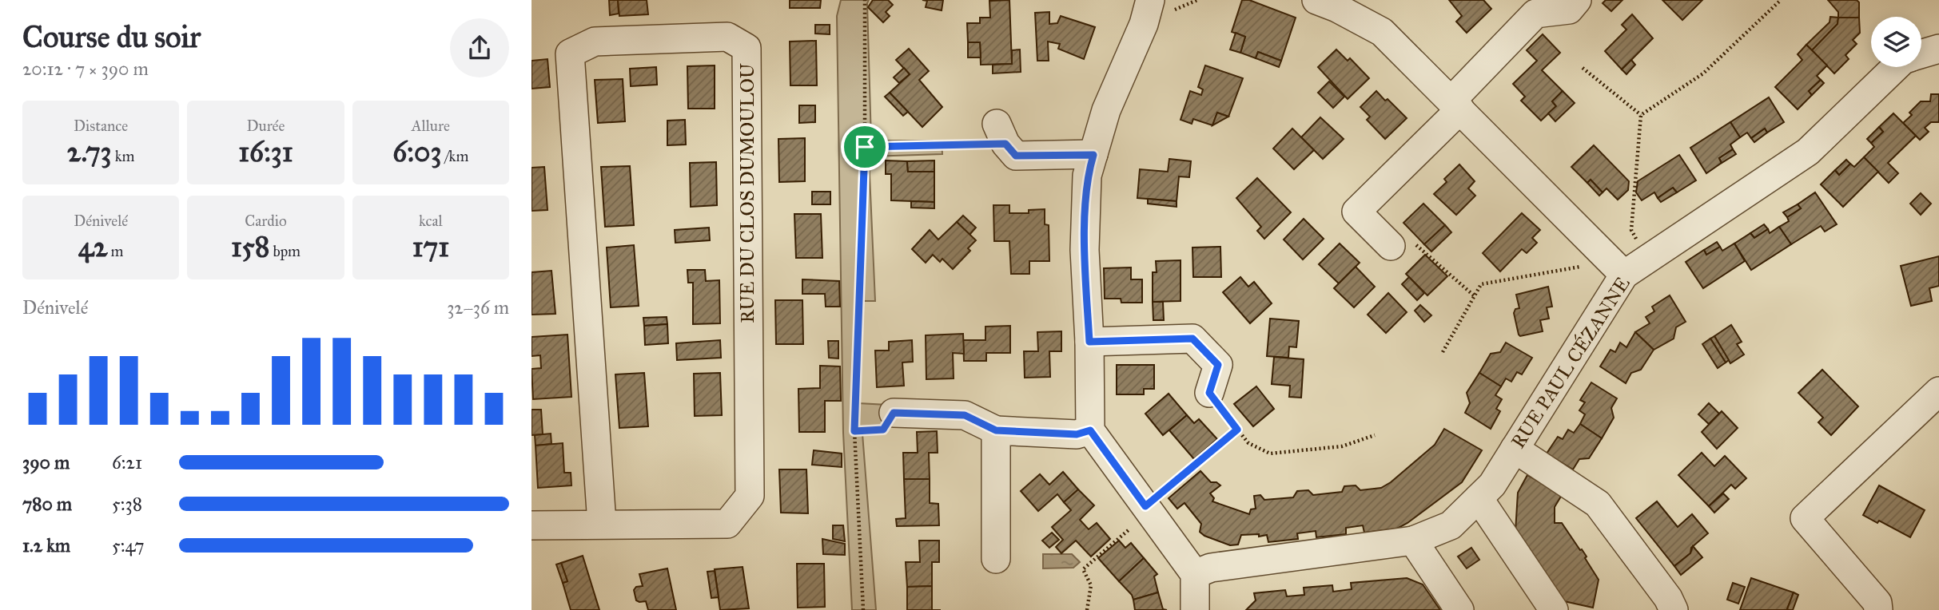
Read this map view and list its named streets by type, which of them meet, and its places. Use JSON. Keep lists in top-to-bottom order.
{
  "streets": {
    "street": ["RUE DU CLOS DUMOULOU", "RUE PAUL CÉZANNE"]
  },
  "page": {
    "heading": ["Course du soir", "20:12 · 7 × 390 m"],
    "stats": [
      ["Distance", "2.73 km"],
      ["Durée", "16:31"],
      ["Allure", "6:03 /km"],
      ["Dénivelé", "42 m"],
      ["Cardio", "158 bpm"],
      ["kcal", "171"]
    ],
    "chart": ["Dénivelé", "32–36 m"],
    "list": [
      {
        "name": "390 m",
        "note": "6:21"
      },
      {
        "name": "780 m",
        "note": "5:38"
      },
      {
        "name": "1.2 km",
        "note": "5:47"
      }
    ]
  }
}
